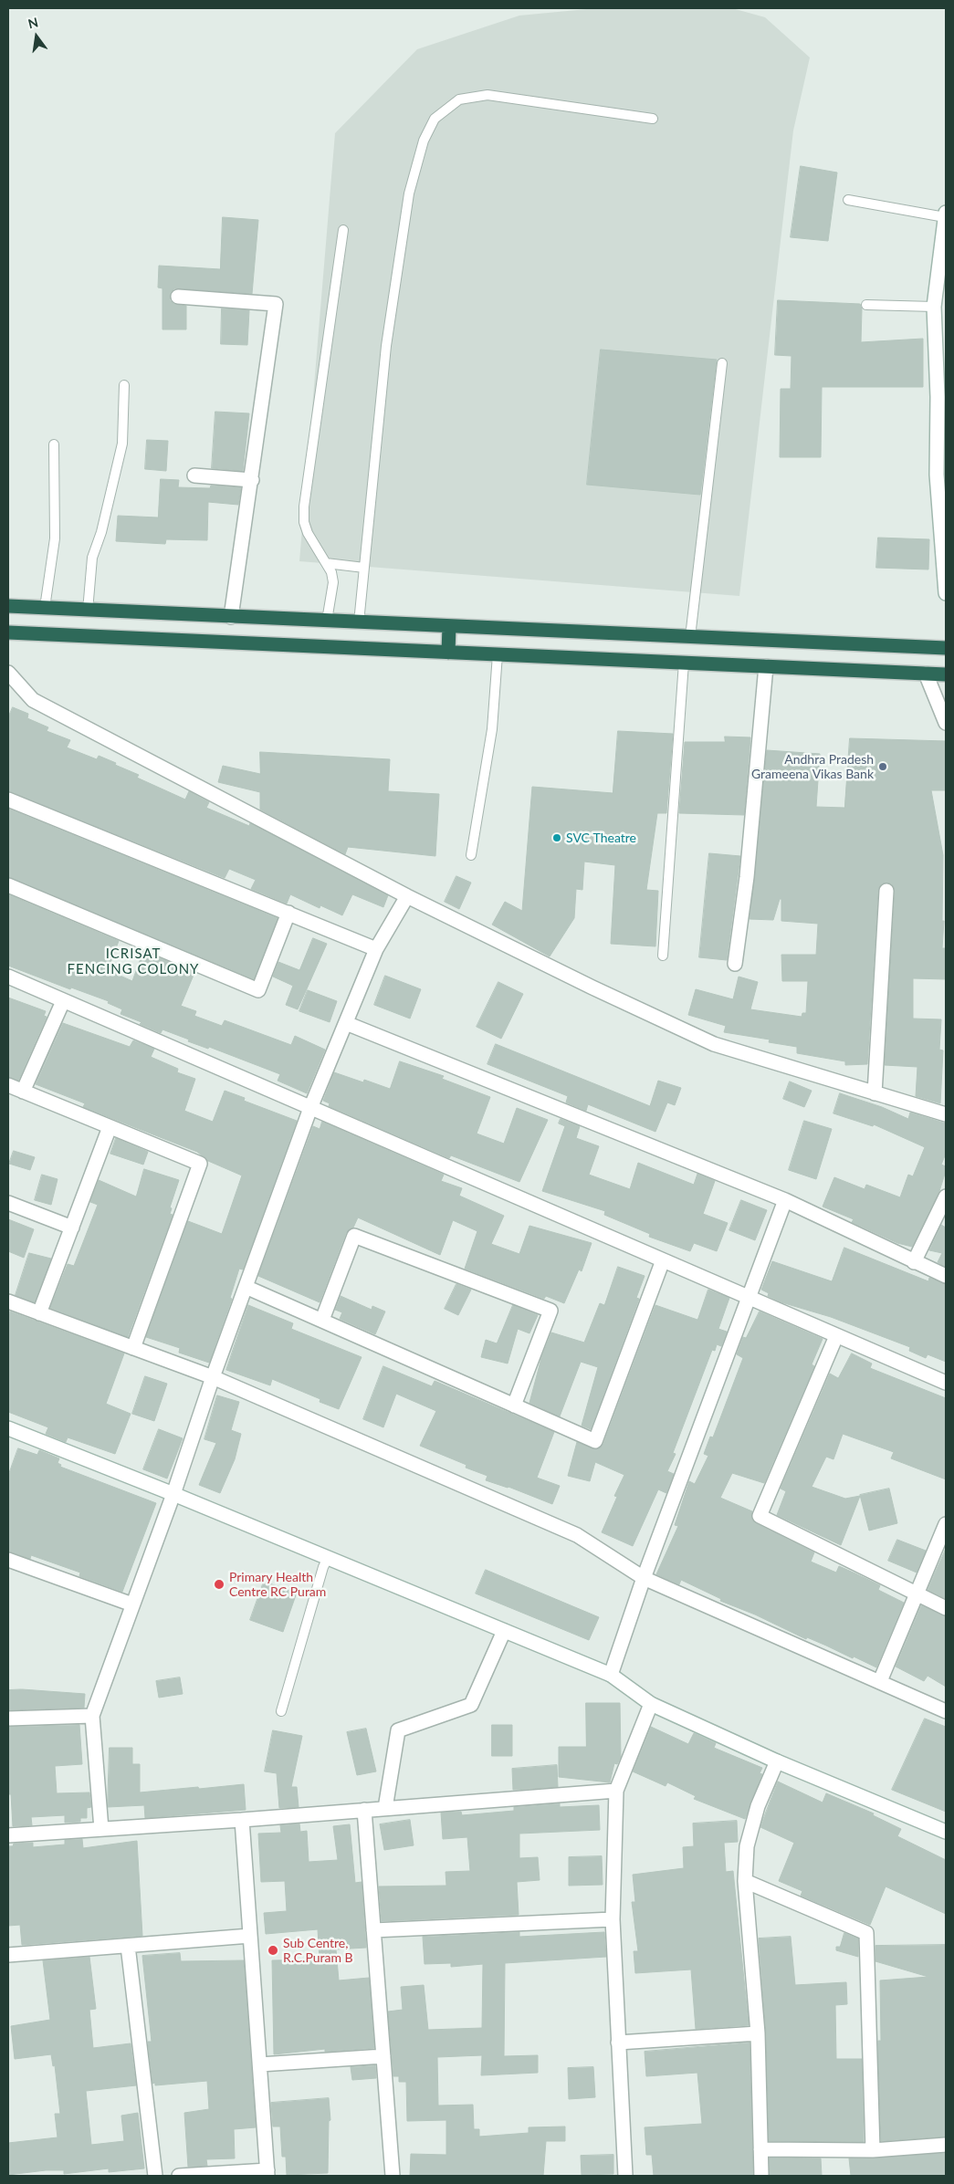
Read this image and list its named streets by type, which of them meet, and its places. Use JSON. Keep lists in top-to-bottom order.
{
  "districts": ["ICRISAT FENCING COLONY"],
  "places": [
    "Andhra Pradesh Grameena Vikas Bank",
    "SVC Theatre",
    "Primary Health Centre RC Puram",
    "Sub Centre, R.C.Puram B"
  ],
  "north": "top"
}
